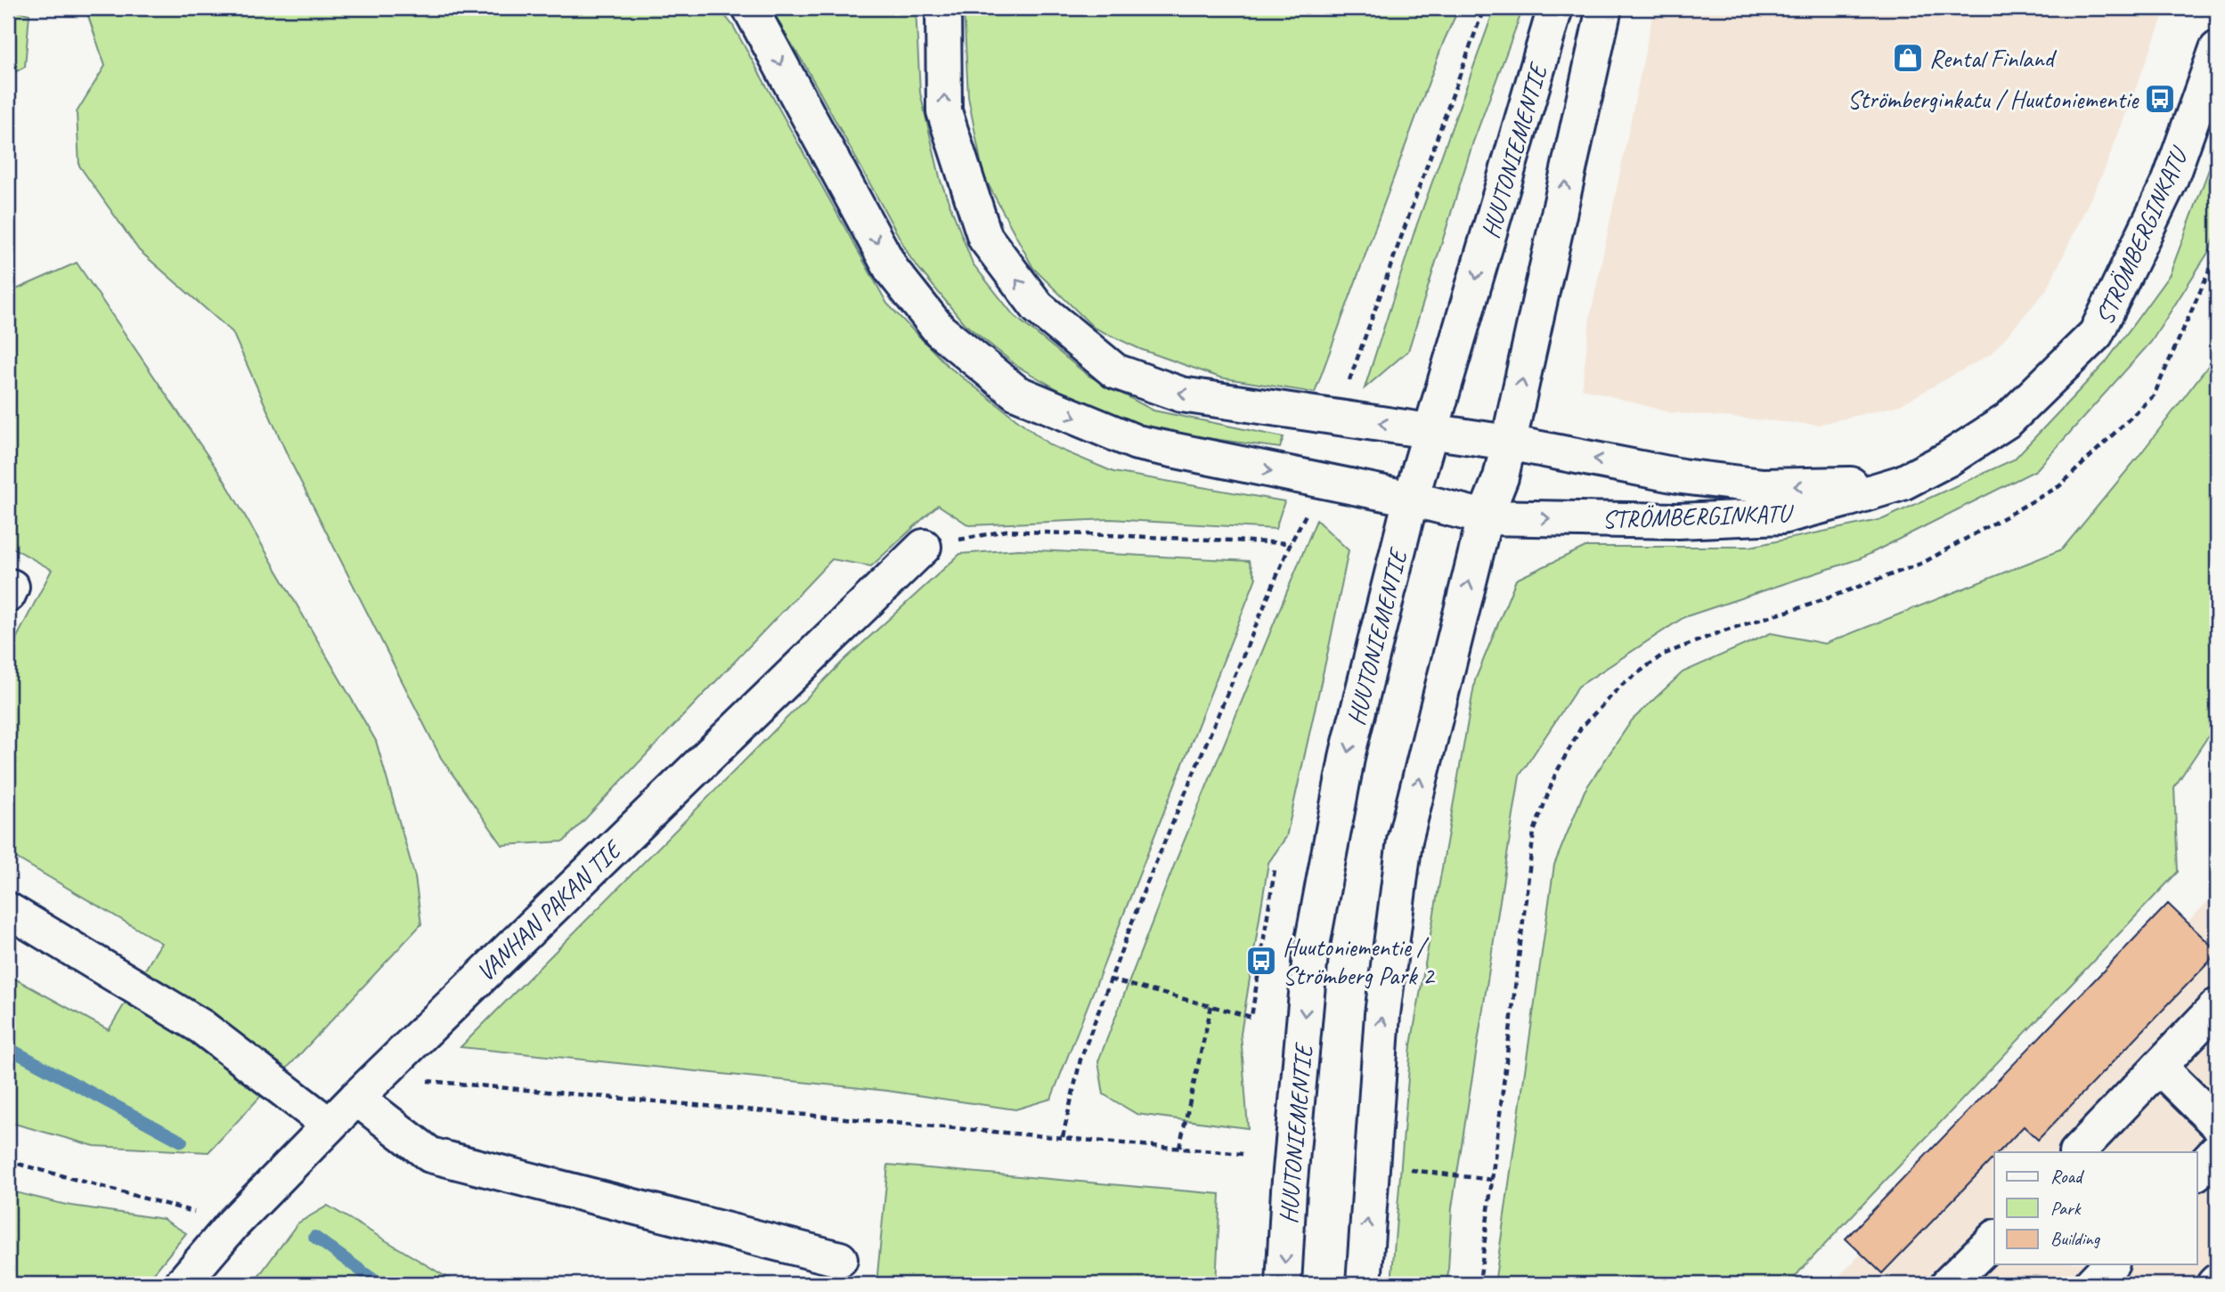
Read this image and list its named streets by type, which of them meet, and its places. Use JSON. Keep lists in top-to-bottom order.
{
  "streets": {
    "main road": ["HUUTONIEMENTIE", "STRÖMBERGINKATU", "VANHAN PAKAN TIE"]
  },
  "crossings": [
    ["HUUTONIEMENTIE", "STRÖMBERGINKATU"]
  ],
  "places": {
    "shop": ["Rental Finland"],
    "bus stop": ["Strömberginkatu / Huutoniementie", "Huutoniementie / Strömberg Park 2"]
  },
  "legend": ["Road", "Park", "Building"]
}
